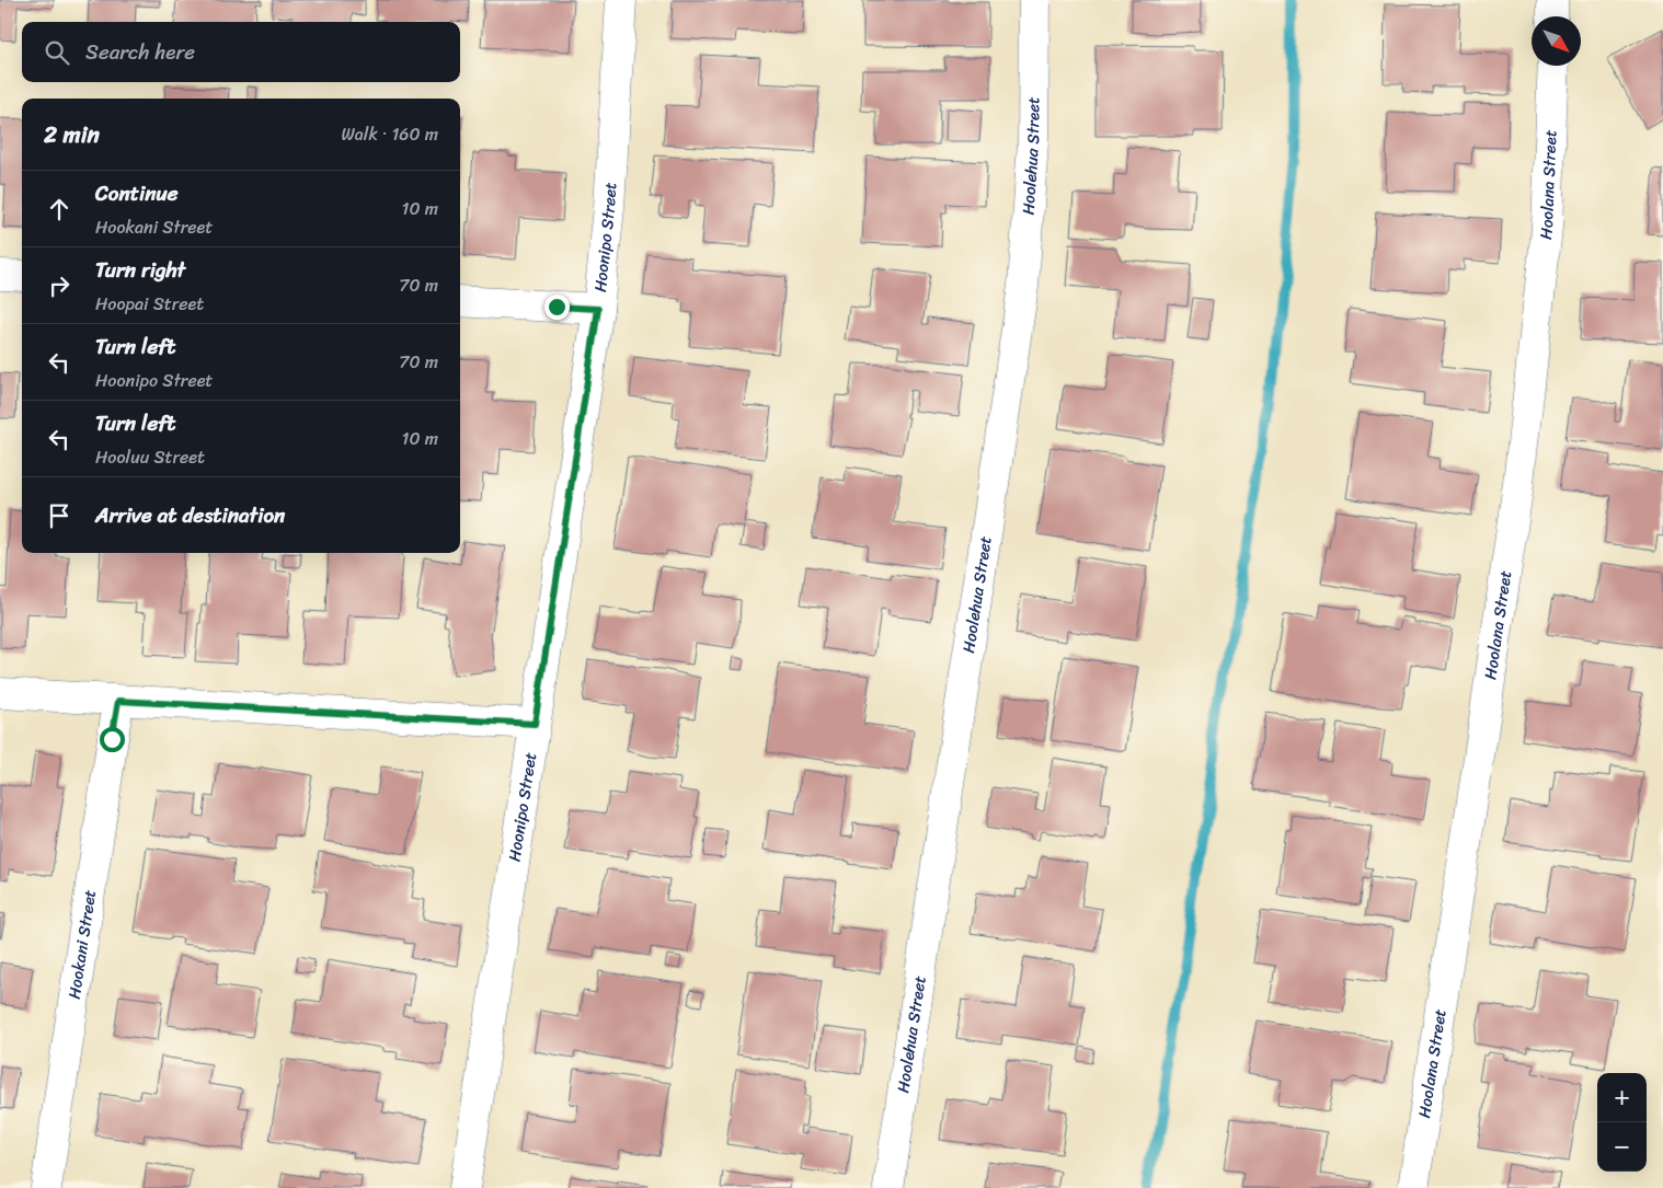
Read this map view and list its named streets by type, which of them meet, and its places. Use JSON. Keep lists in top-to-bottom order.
{
  "streets": {
    "street": [
      "Hoolehua Street",
      "Hoolana Street",
      "Hoonipo Street",
      "Hookani Street"
    ]
  },
  "north": "bottom right",
  "page": {
    "search": "Search here",
    "heading": ["2 min", "Walk · 160 m"],
    "list": [
      ["Continue", "Hookani Street", "10 m"],
      ["Turn right", "Hoopai Street", "70 m"],
      ["Turn left", "Hoonipo Street", "70 m"],
      ["Turn left", "Hooluu Street", "10 m"],
      "Arrive at destination"
    ],
    "map_buttons": ["+", "−"]
  }
}
